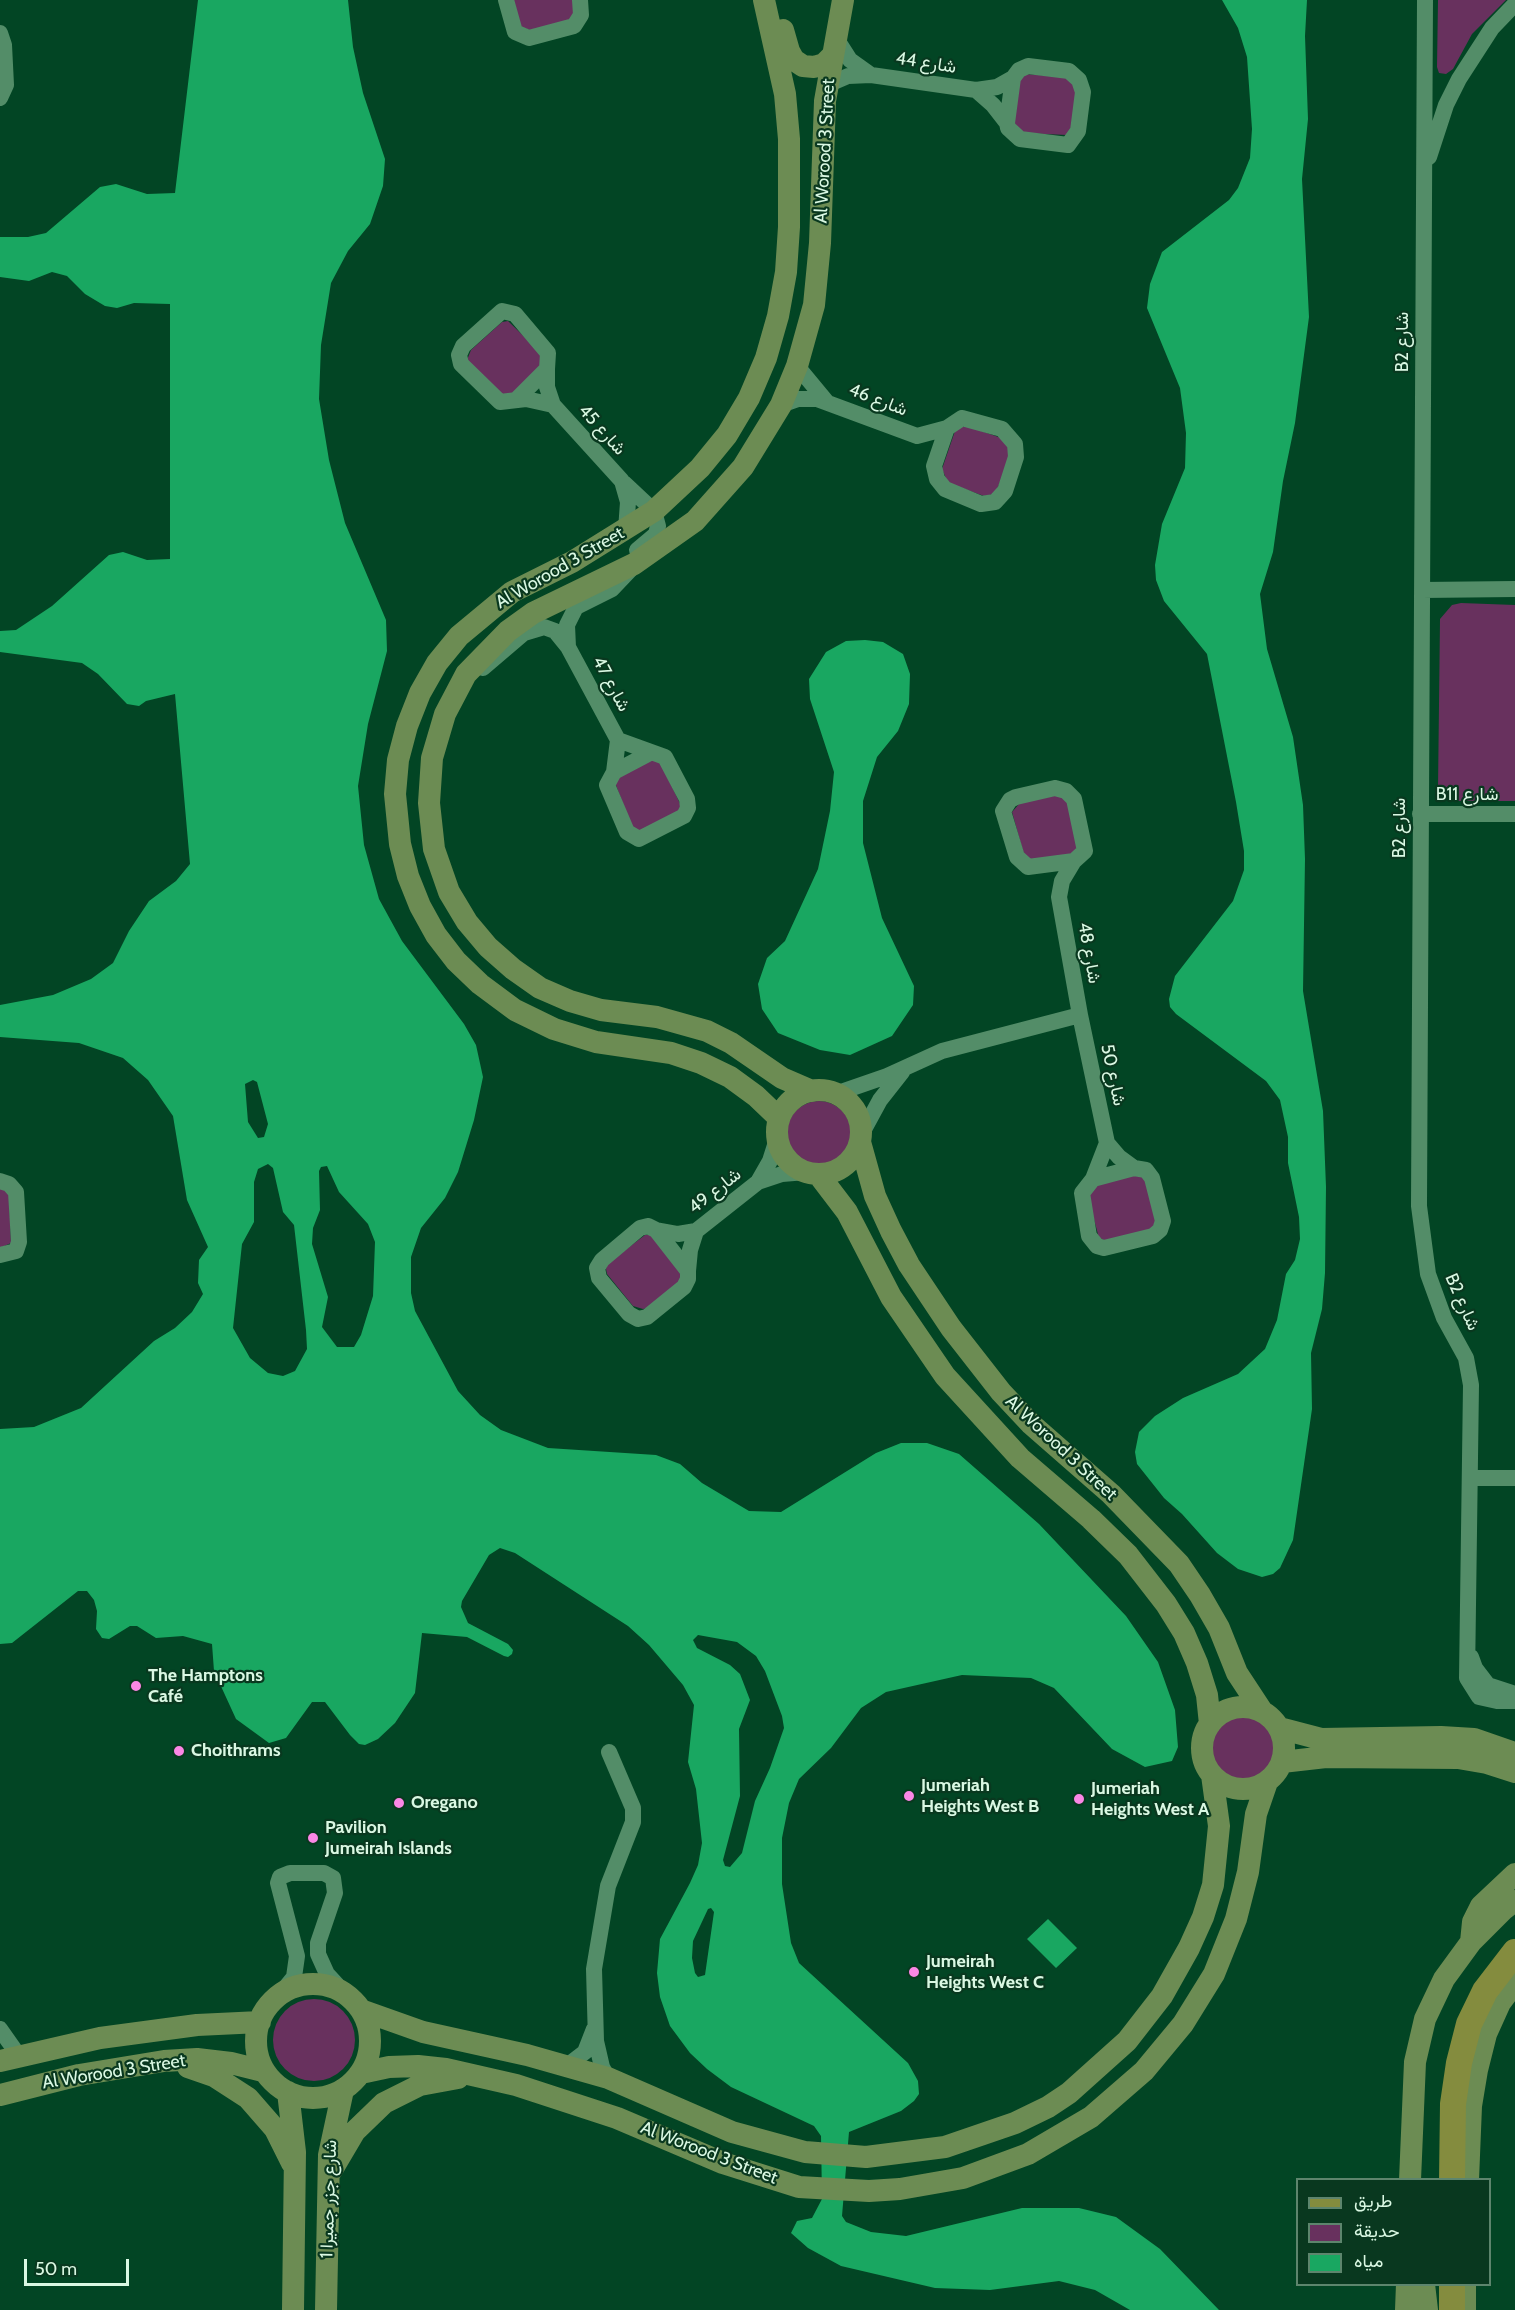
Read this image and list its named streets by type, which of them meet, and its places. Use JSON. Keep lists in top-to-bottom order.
{
  "streets": {
    "street": [
      "شارع 44",
      "Al Worood 3 Street",
      "B2 شارع",
      "شارع 46",
      "شارع 45",
      "شارع 47",
      "B11 شارع",
      "شارع 48",
      "شارع 50",
      "شارع 49",
      "شارع جزر جميرا 1"
    ]
  },
  "crossings": [
    ["شارع 44", "Al Worood 3 Street"],
    ["Al Worood 3 Street", "شارع 46"],
    ["Al Worood 3 Street", "شارع 45"],
    ["Al Worood 3 Street", "شارع 47"],
    ["Al Worood 3 Street", "شارع 49"],
    ["Al Worood 3 Street", "شارع جزر جميرا 1"],
    ["B2 شارع", "B11 شارع"],
    ["شارع 48", "شارع 50"]
  ],
  "places": [
    "The Hamptons Café",
    "Choithrams",
    "Jumeriah Heights West B",
    "Jumeriah Heights West A",
    "Oregano",
    "Pavilion Jumeirah Islands",
    "Jumeirah Heights West C"
  ],
  "legend": ["طريق", "حديقة", "مياه"],
  "scale_bar": "50 m"
}
